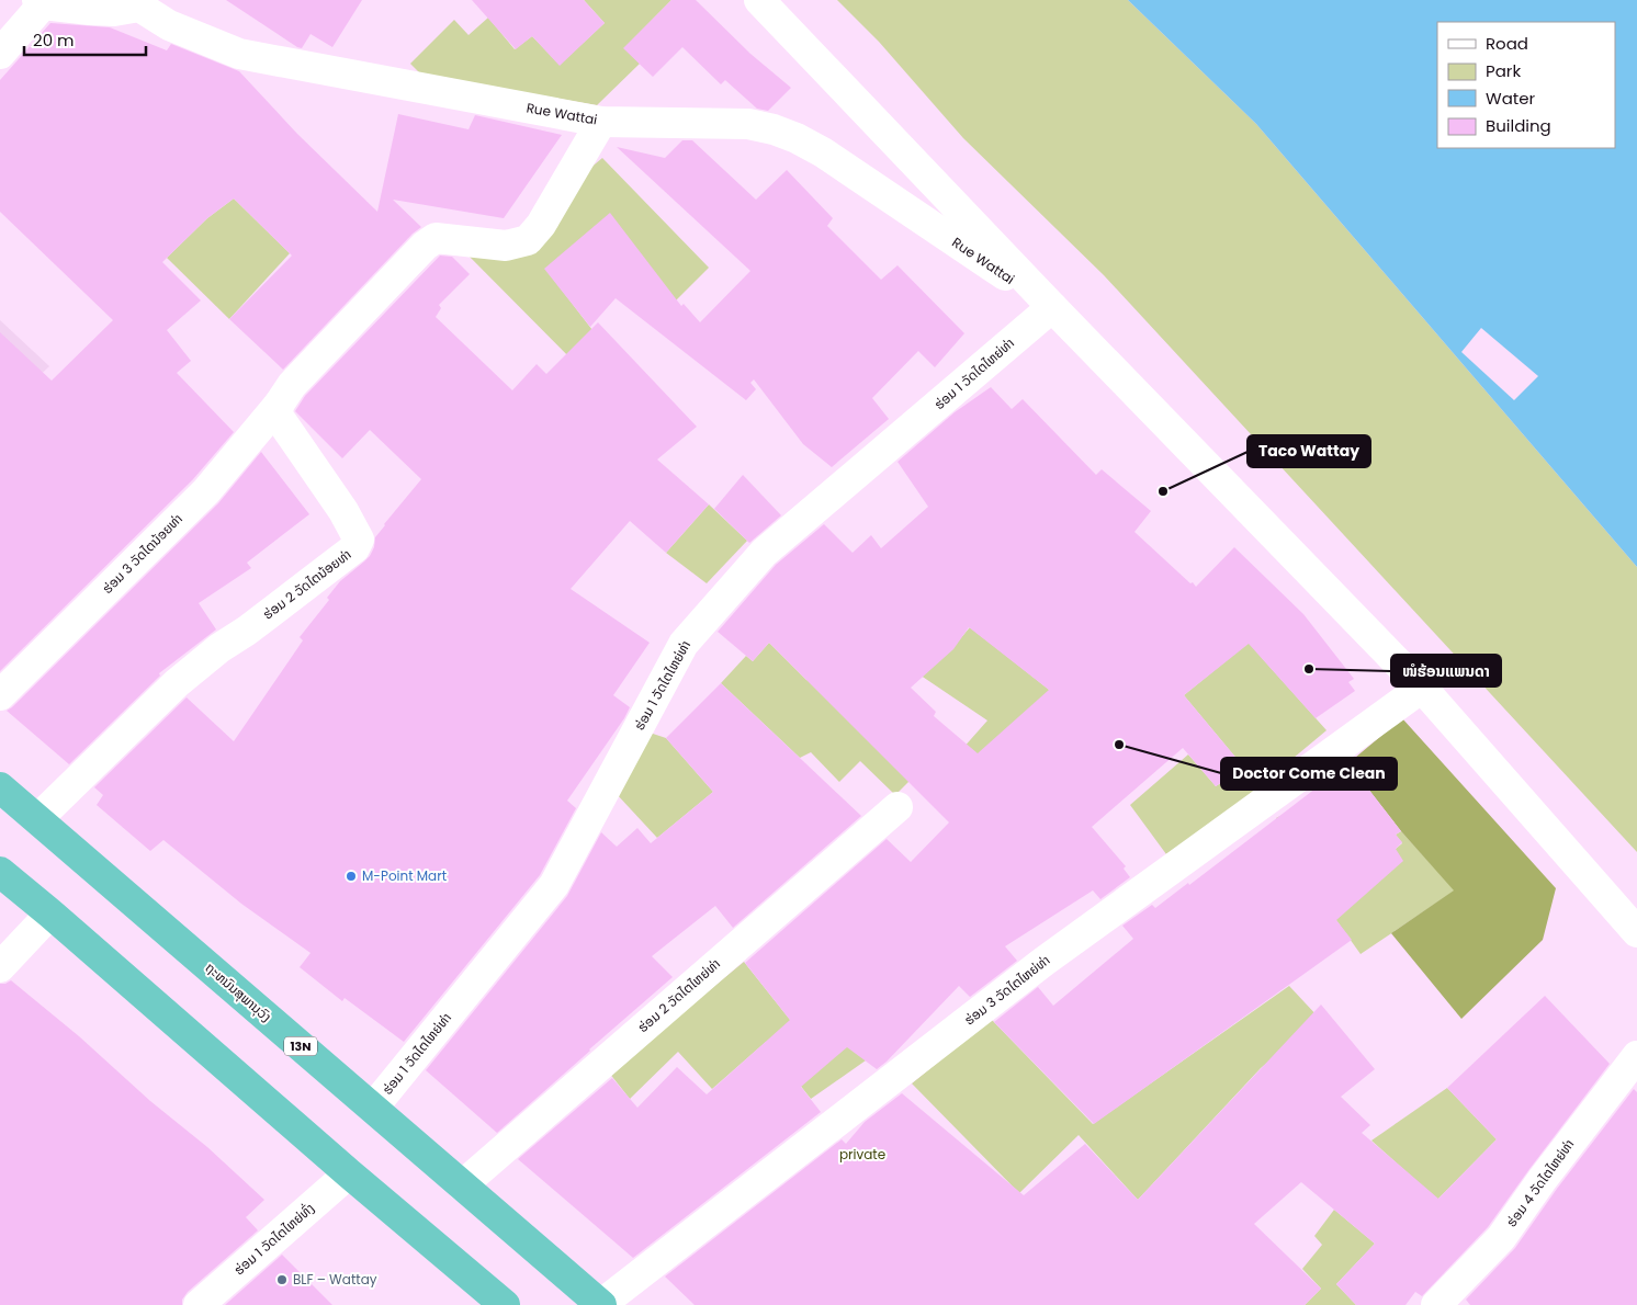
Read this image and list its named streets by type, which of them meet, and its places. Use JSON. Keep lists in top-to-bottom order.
{
  "streets": {
    "highway": ["ຖະຫນົນສຸພານຸວົງ", "13N"],
    "street": [
      "Rue Wattai",
      "ຮ່ອມ 1 ວັດໄຕໄຫຍ່ທ່າ",
      "ຮ່ອມ 3 ວັດໄຕນ້ອຍທ່າ",
      "ຮ່ອມ 2 ວັດໄຕນ້ອຍທ່າ",
      "ຮ່ອມ 3 ວັດໄຕໄຫຍ່ທ່າ",
      "ຮ່ອມ 2 ວັດໄຕໄຫຍ່ທ່າ",
      "ຮ່ອມ 4 ວັດໄຕໄຫຍ່ທ່າ",
      "ຮ່ອມ 1 ວັດໄຕໄຫຍ່ທົ່ງ"
    ]
  },
  "crossings": [
    ["Rue Wattai", "ຮ່ອມ 1 ວັດໄຕໄຫຍ່ທ່າ"],
    ["ຮ່ອມ 1 ວັດໄຕໄຫຍ່ທ່າ", "ຖະຫນົນສຸພານຸວົງ"],
    ["ຮ່ອມ 3 ວັດໄຕນ້ອຍທ່າ", "ຮ່ອມ 2 ວັດໄຕນ້ອຍທ່າ"],
    ["ຮ່ອມ 2 ວັດໄຕນ້ອຍທ່າ", "ຖະຫນົນສຸພານຸວົງ"],
    ["ຮ່ອມ 3 ວັດໄຕໄຫຍ່ທ່າ", "ຖະຫນົນສຸພານຸວົງ"],
    ["ຖະຫນົນສຸພານຸວົງ", "ຮ່ອມ 2 ວັດໄຕໄຫຍ່ທ່າ"]
  ],
  "parks": ["private"],
  "places": [
    "Taco Wattay",
    "ໜໍຮ້ອນແພນດາ",
    "Doctor Come Clean",
    "M-Point Mart",
    "BLF – Wattay"
  ],
  "legend": [
    "Road",
    "Park",
    "Water",
    "Building"
  ],
  "scale_bar": "20 m"
}
